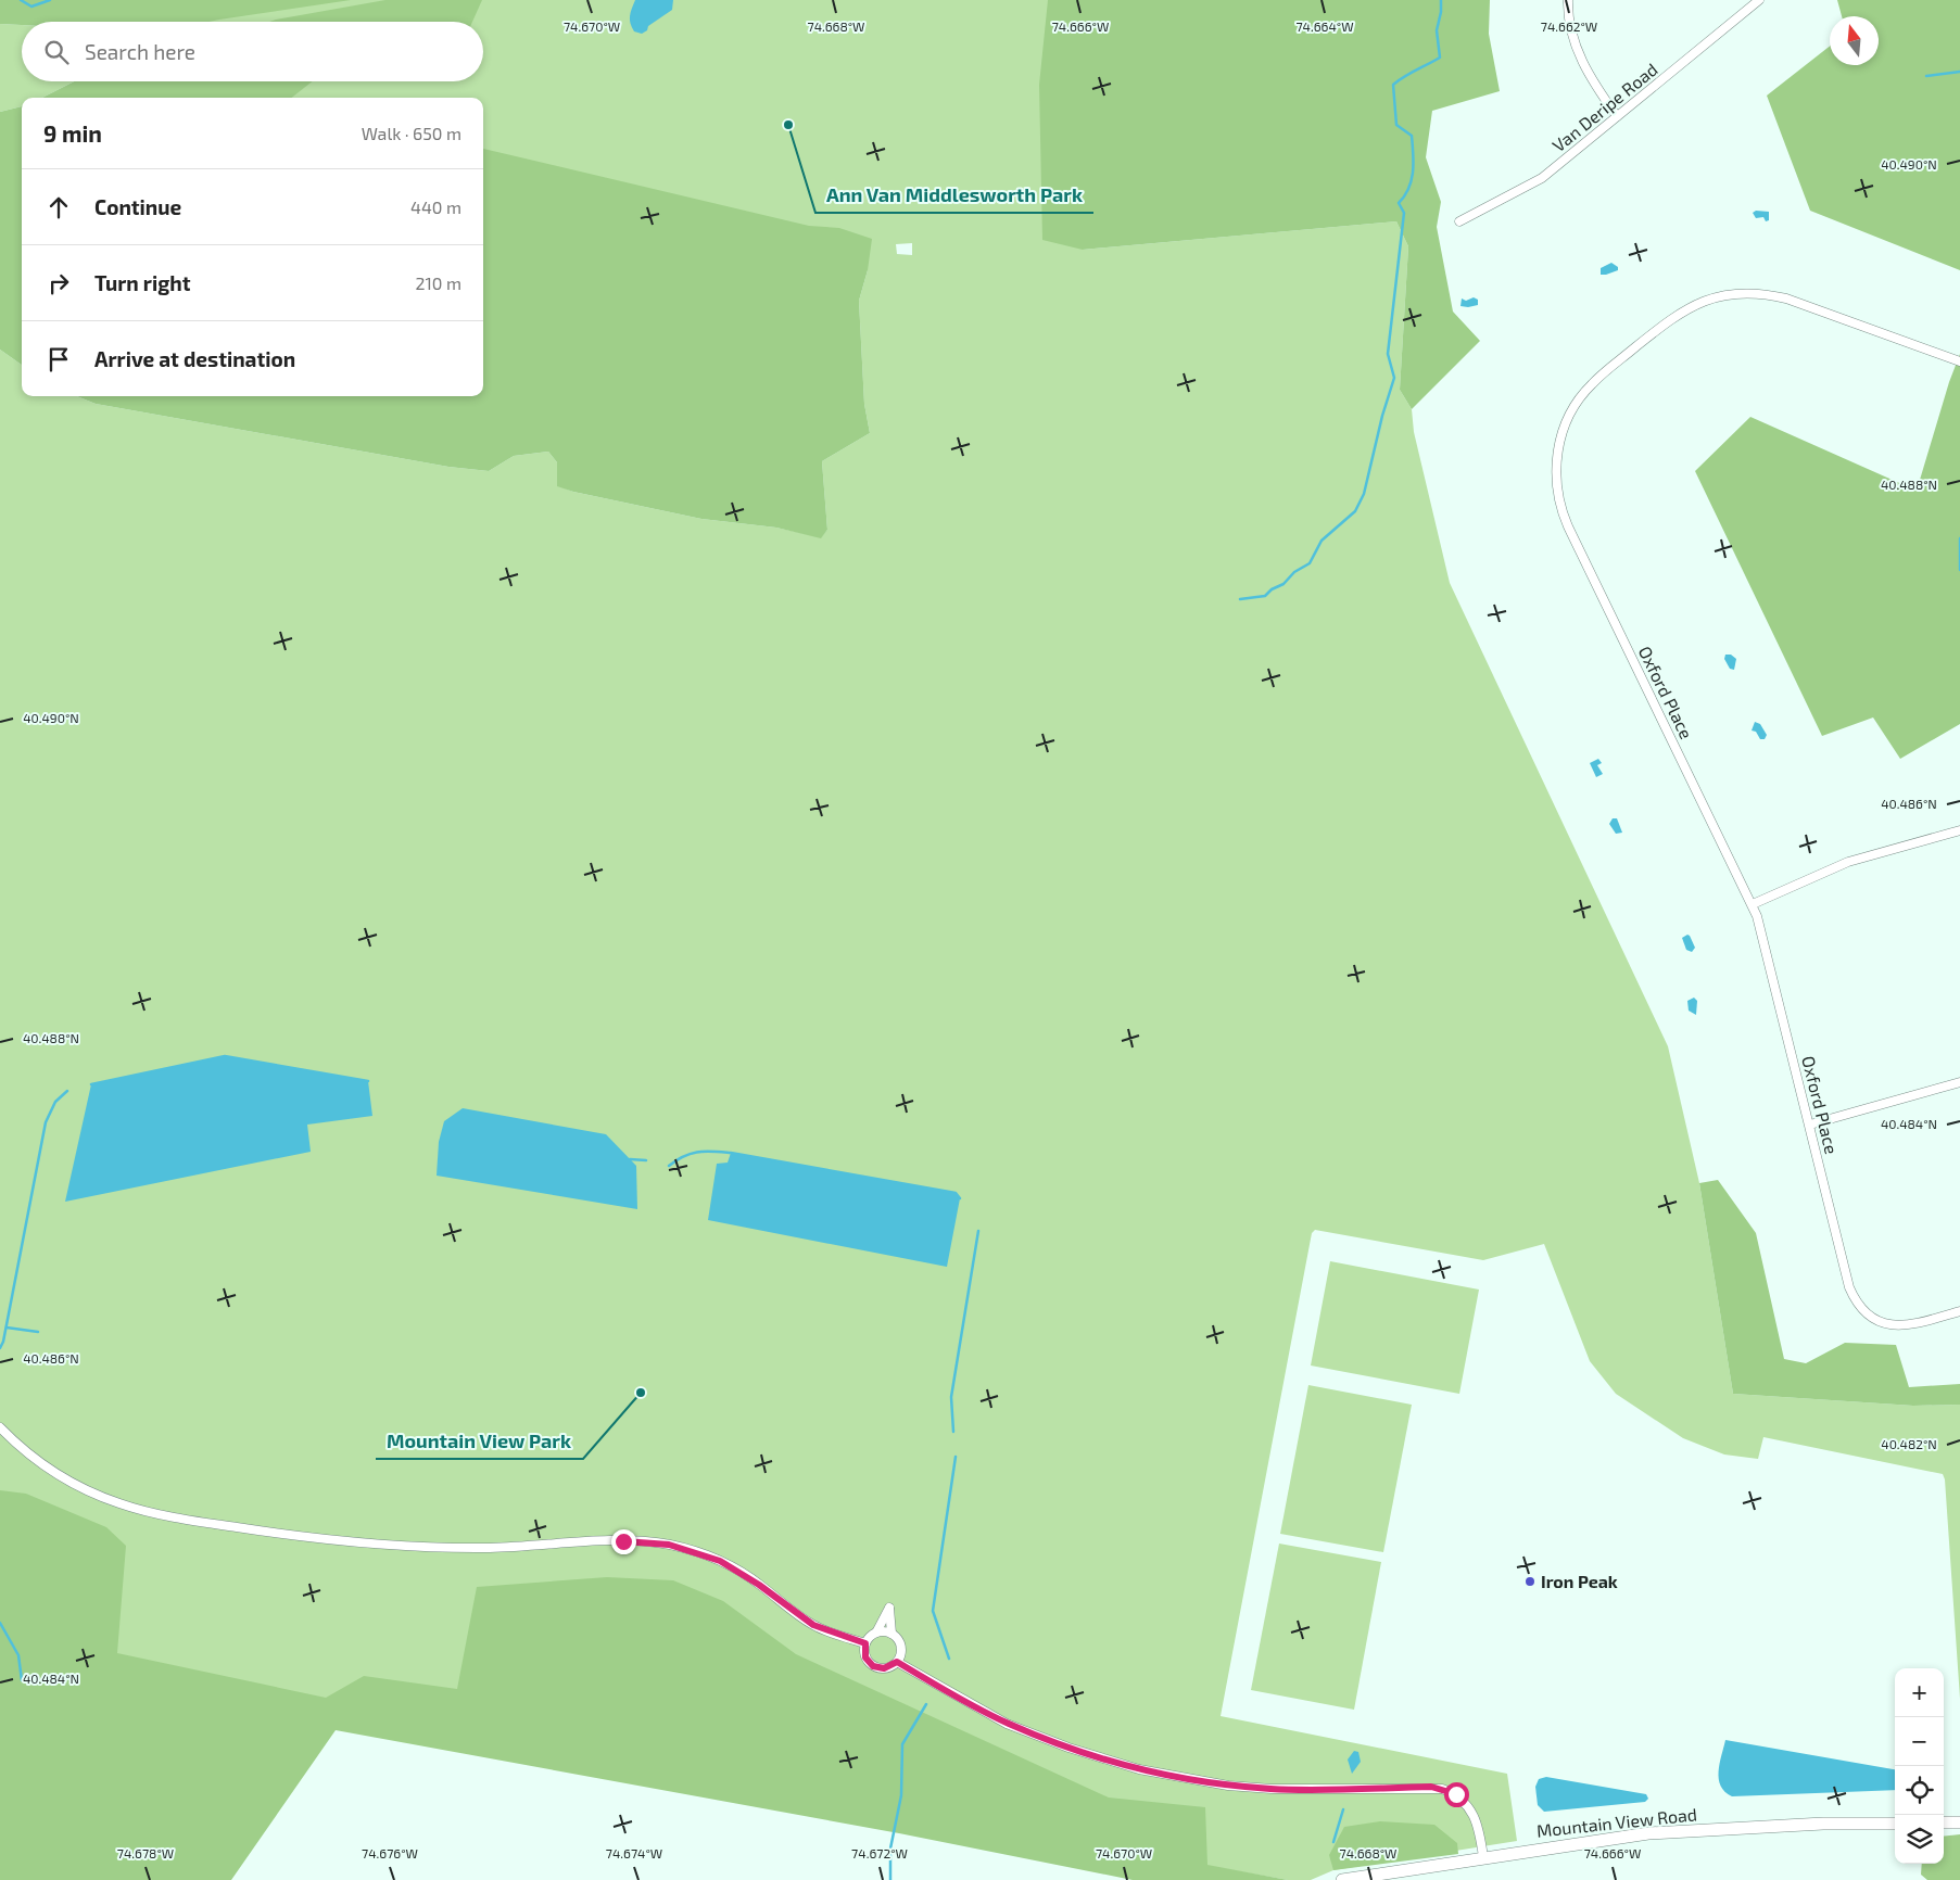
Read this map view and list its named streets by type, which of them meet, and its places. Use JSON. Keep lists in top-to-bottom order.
{
  "streets": {
    "street": ["Van Deripe Road", "Oxford Place", "Mountain View Road"]
  },
  "places": ["Ann Van Middlesworth Park", "Mountain View Park", "Iron Peak"],
  "north": "top",
  "page": {
    "search": "Search here",
    "heading": ["9 min", "Walk · 650 m"],
    "list": [
      ["Continue", "440 m"],
      ["Turn right", "210 m"],
      "Arrive at destination"
    ],
    "map_buttons": ["+", "−"]
  },
  "coordinates": [
    "74.670°W",
    "74.668°W",
    "74.666°W",
    "74.664°W",
    "74.662°W",
    "40.490°N",
    "40.488°N",
    "40.486°N",
    "40.484°N",
    "40.482°N",
    "74.678°W",
    "74.676°W",
    "74.674°W",
    "74.672°W"
  ]
}
